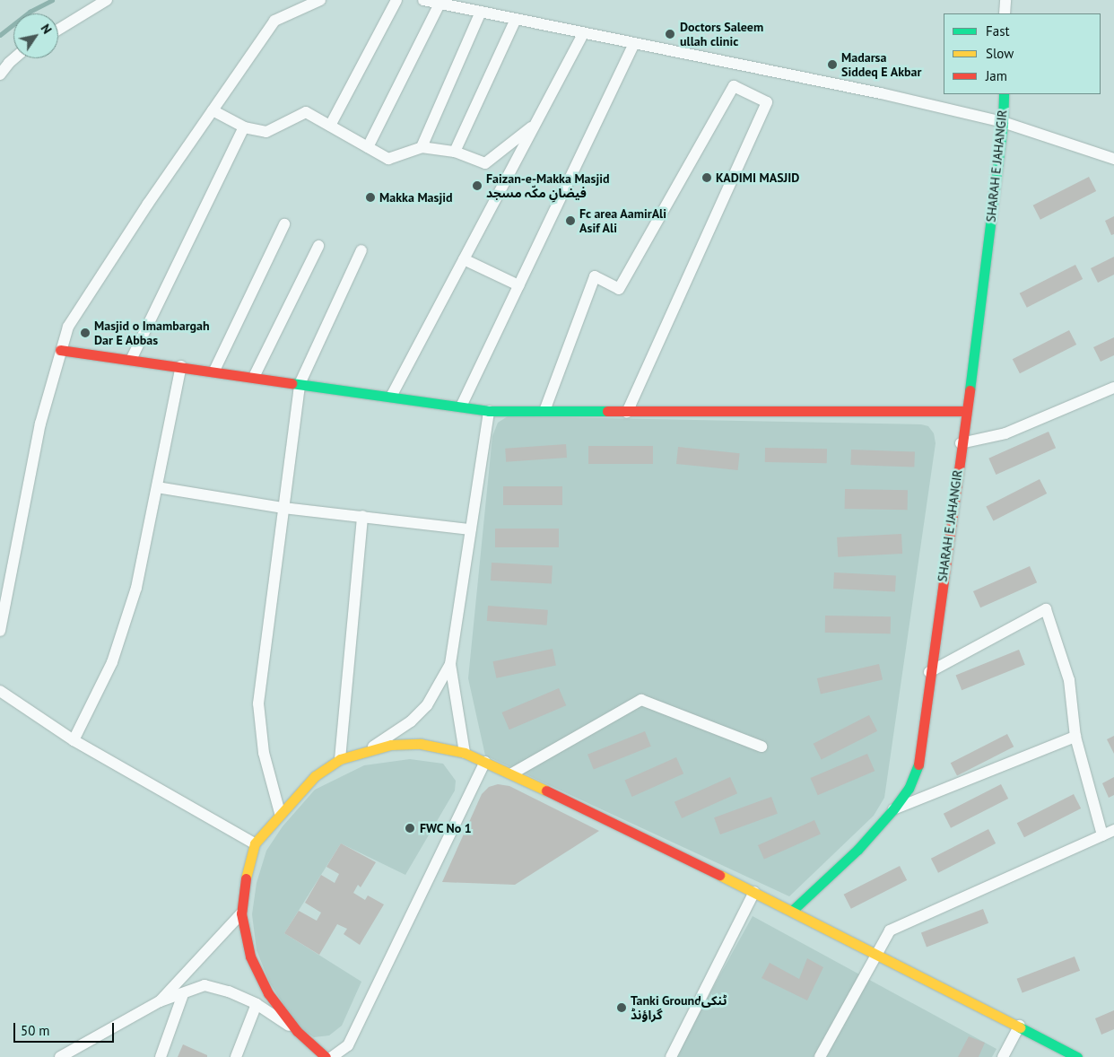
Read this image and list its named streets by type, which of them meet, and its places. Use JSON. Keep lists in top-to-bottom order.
{
  "streets": {
    "street": ["SHARAH E JAHANGIR"]
  },
  "places": [
    "Doctors Saleem ullah clinic",
    "Madarsa Siddeq E Akbar",
    "KADIMI MASJID",
    "Faizan-e-Makka Masjid فیضانِ مکّہ مسجد",
    "Makka Masjid",
    "Fc area AamirAli Asif Ali",
    "Masjid o Imambargah Dar E Abbas",
    "FWC No 1",
    "Tanki Groundٹنکی گراؤنڈ"
  ],
  "legend": ["Fast", "Slow", "Jam"],
  "scale_bar": "50 m",
  "north": "top right"
}
